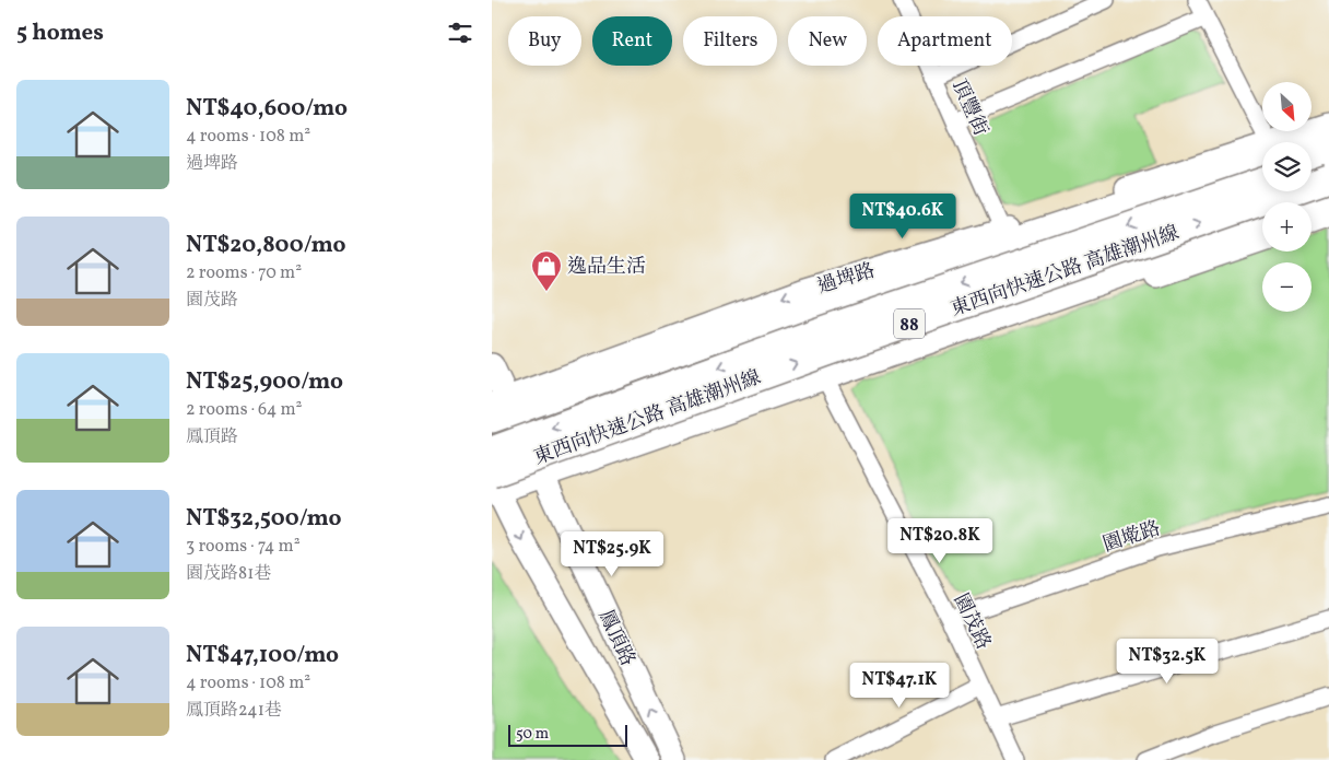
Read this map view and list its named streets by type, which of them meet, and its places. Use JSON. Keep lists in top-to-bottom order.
{
  "streets": {
    "highway": ["東西向快速公路 高雄潮州線", "88"],
    "main road": ["過埤路", "鳳頂路"],
    "street": ["頂豐街", "園墘路", "園茂路"]
  },
  "crossings": [
    ["頂豐街", "過埤路"],
    ["東西向快速公路 高雄潮州線", "鳳頂路"],
    ["過埤路", "鳳頂路"],
    ["園墘路", "園茂路"]
  ],
  "places": {
    "shop": ["逸品生活"]
  },
  "scale_bar": "50 m",
  "north": "bottom right",
  "page": {
    "heading": "5 homes",
    "chip": [
      "Buy",
      "Rent",
      "Filters",
      "New",
      "Apartment"
    ],
    "list": [
      {
        "name": "NT$40,600/mo",
        "note": "4 rooms · 108 m² · 過埤路"
      },
      {
        "name": "NT$20,800/mo",
        "note": "2 rooms · 70 m² · 園茂路"
      },
      {
        "name": "NT$25,900/mo",
        "note": "2 rooms · 64 m² · 鳳頂路"
      },
      {
        "name": "NT$32,500/mo",
        "note": "3 rooms · 74 m² · 園茂路81巷"
      },
      {
        "name": "NT$47,100/mo",
        "note": "4 rooms · 108 m² · 鳳頂路241巷"
      }
    ],
    "map_buttons": ["+", "−"],
    "price": [
      "NT$40.6K",
      "NT$20.8K",
      "NT$25.9K",
      "NT$32.5K",
      "NT$47.1K"
    ],
    "scale": "50 m"
  }
}
